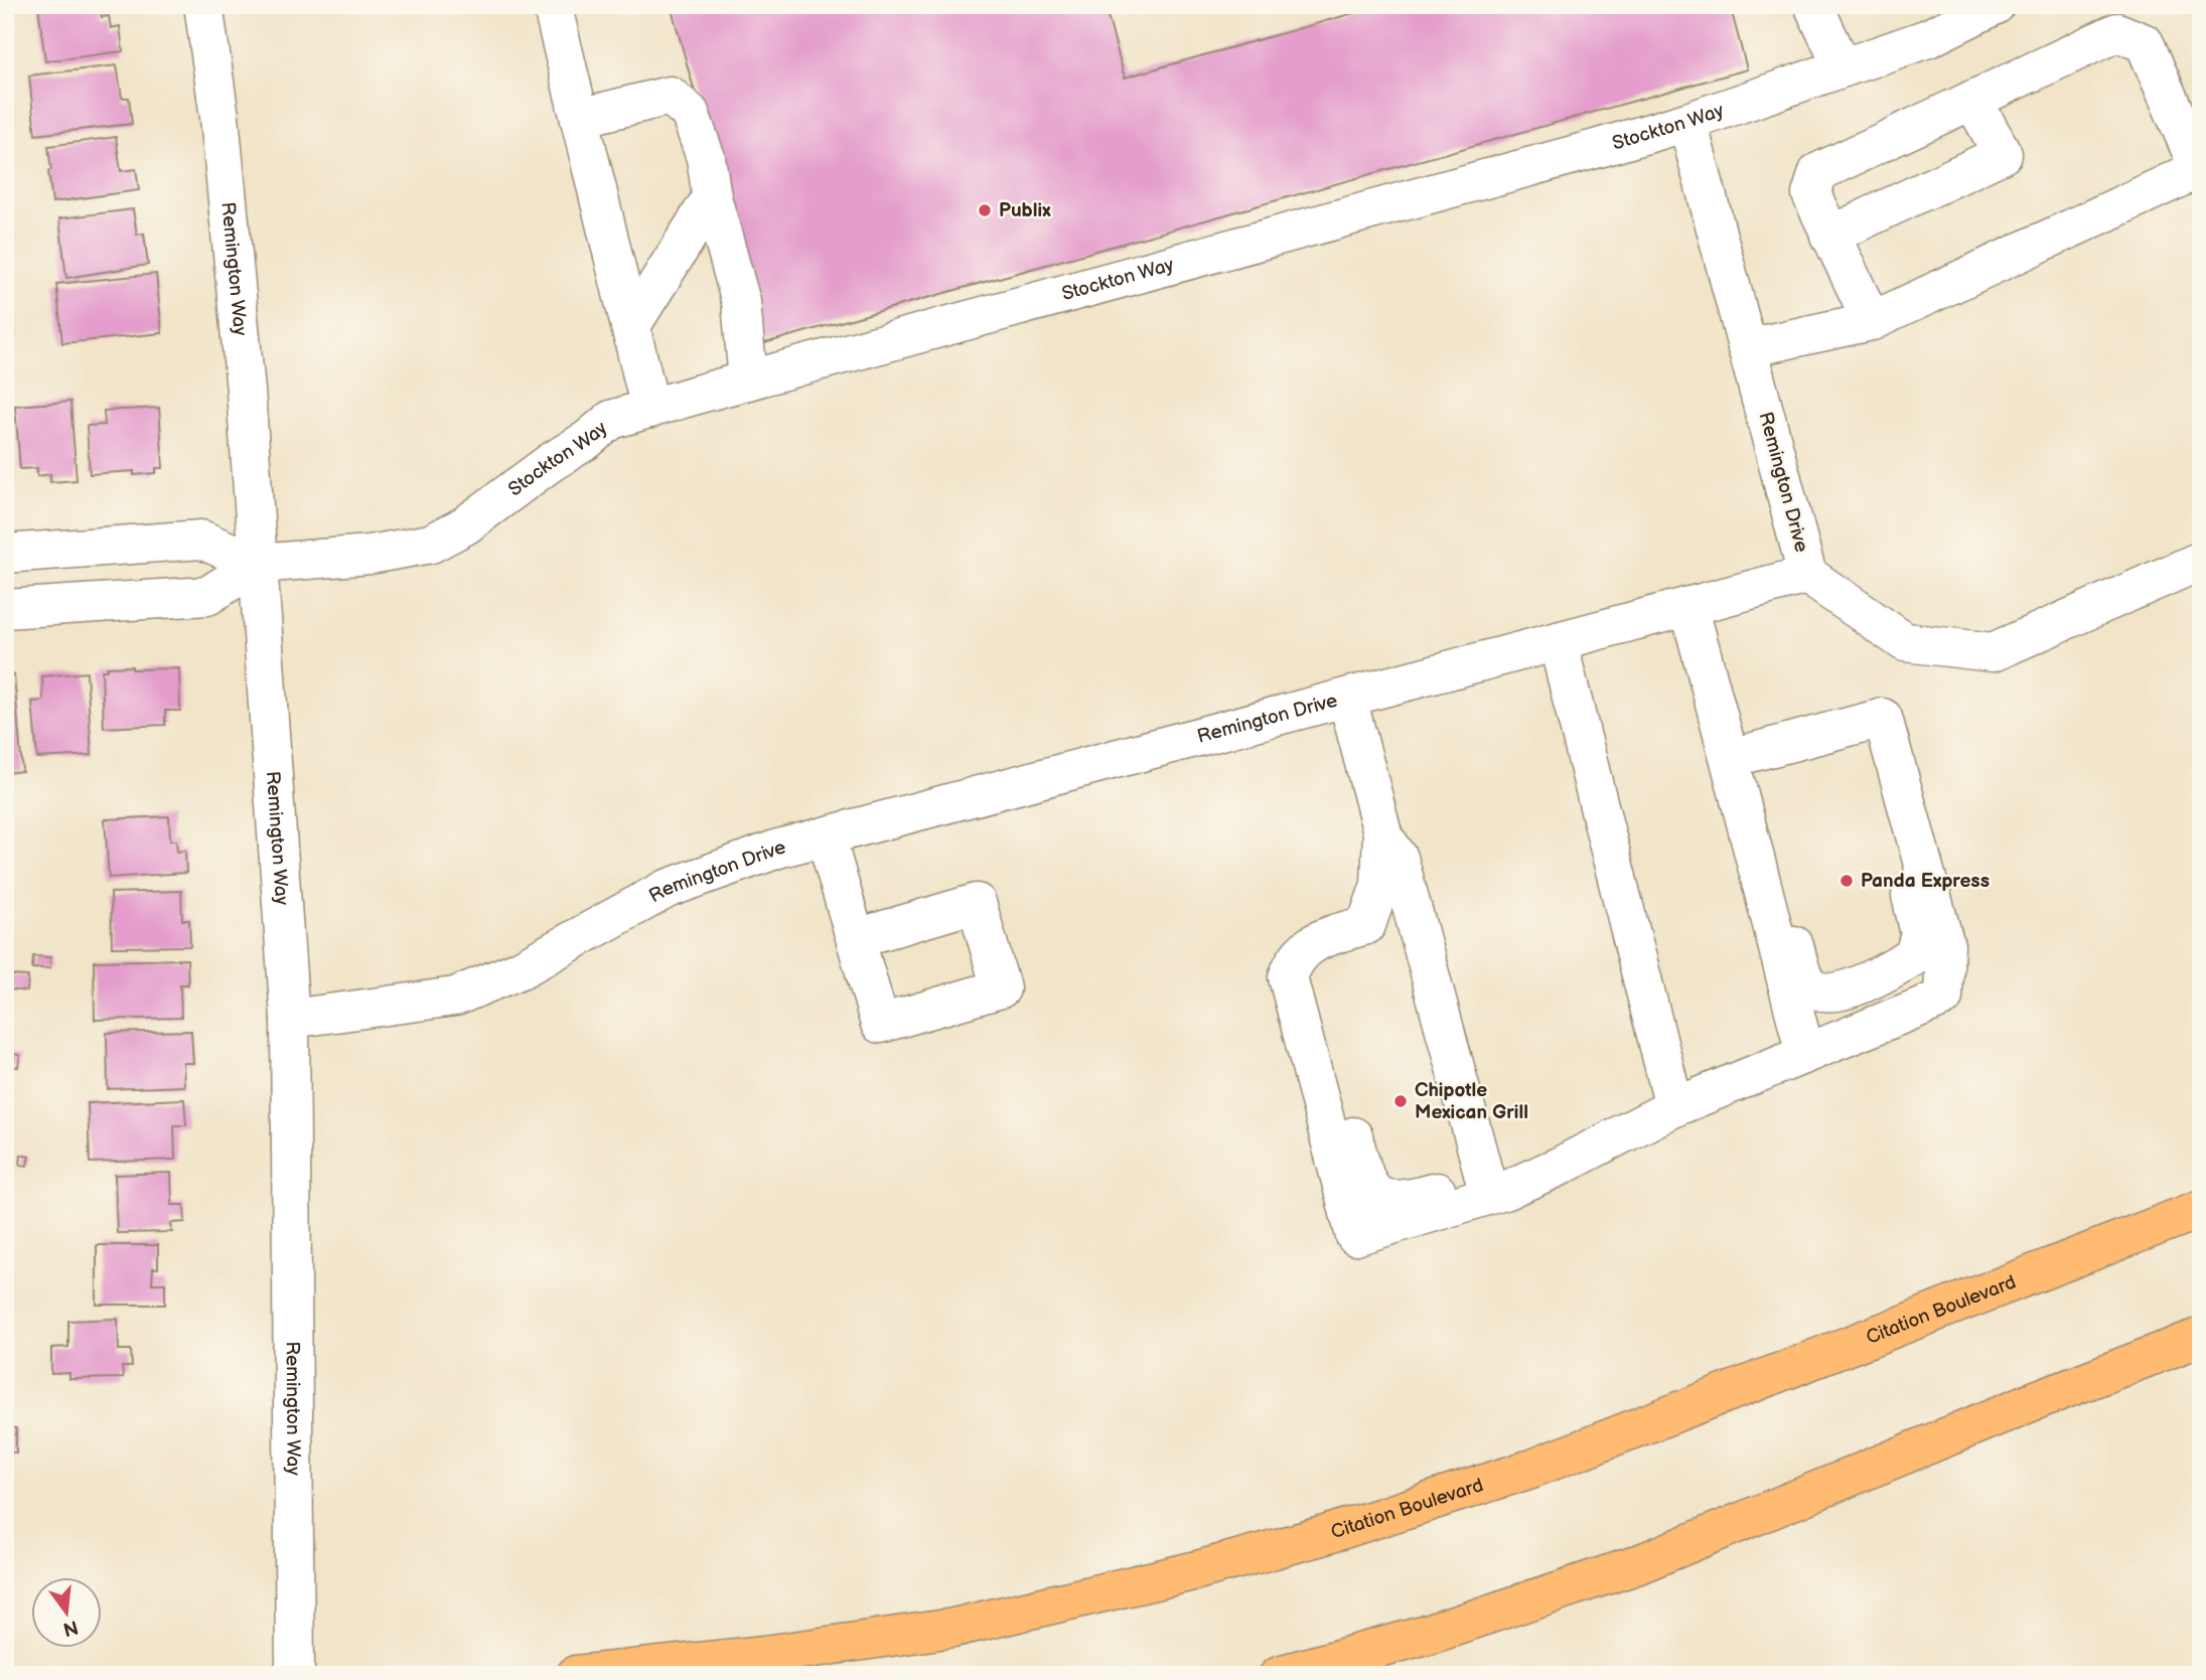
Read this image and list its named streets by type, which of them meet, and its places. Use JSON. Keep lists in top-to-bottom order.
{
  "streets": {
    "main road": ["Citation Boulevard"],
    "street": ["Stockton Way", "Remington Way", "Remington Drive"]
  },
  "crossings": [
    ["Stockton Way", "Remington Way"],
    ["Stockton Way", "Remington Drive"],
    ["Remington Way", "Remington Drive"]
  ],
  "places": ["Publix", "Panda Express", "Chipotle Mexican Grill"],
  "north": "bottom"
}
